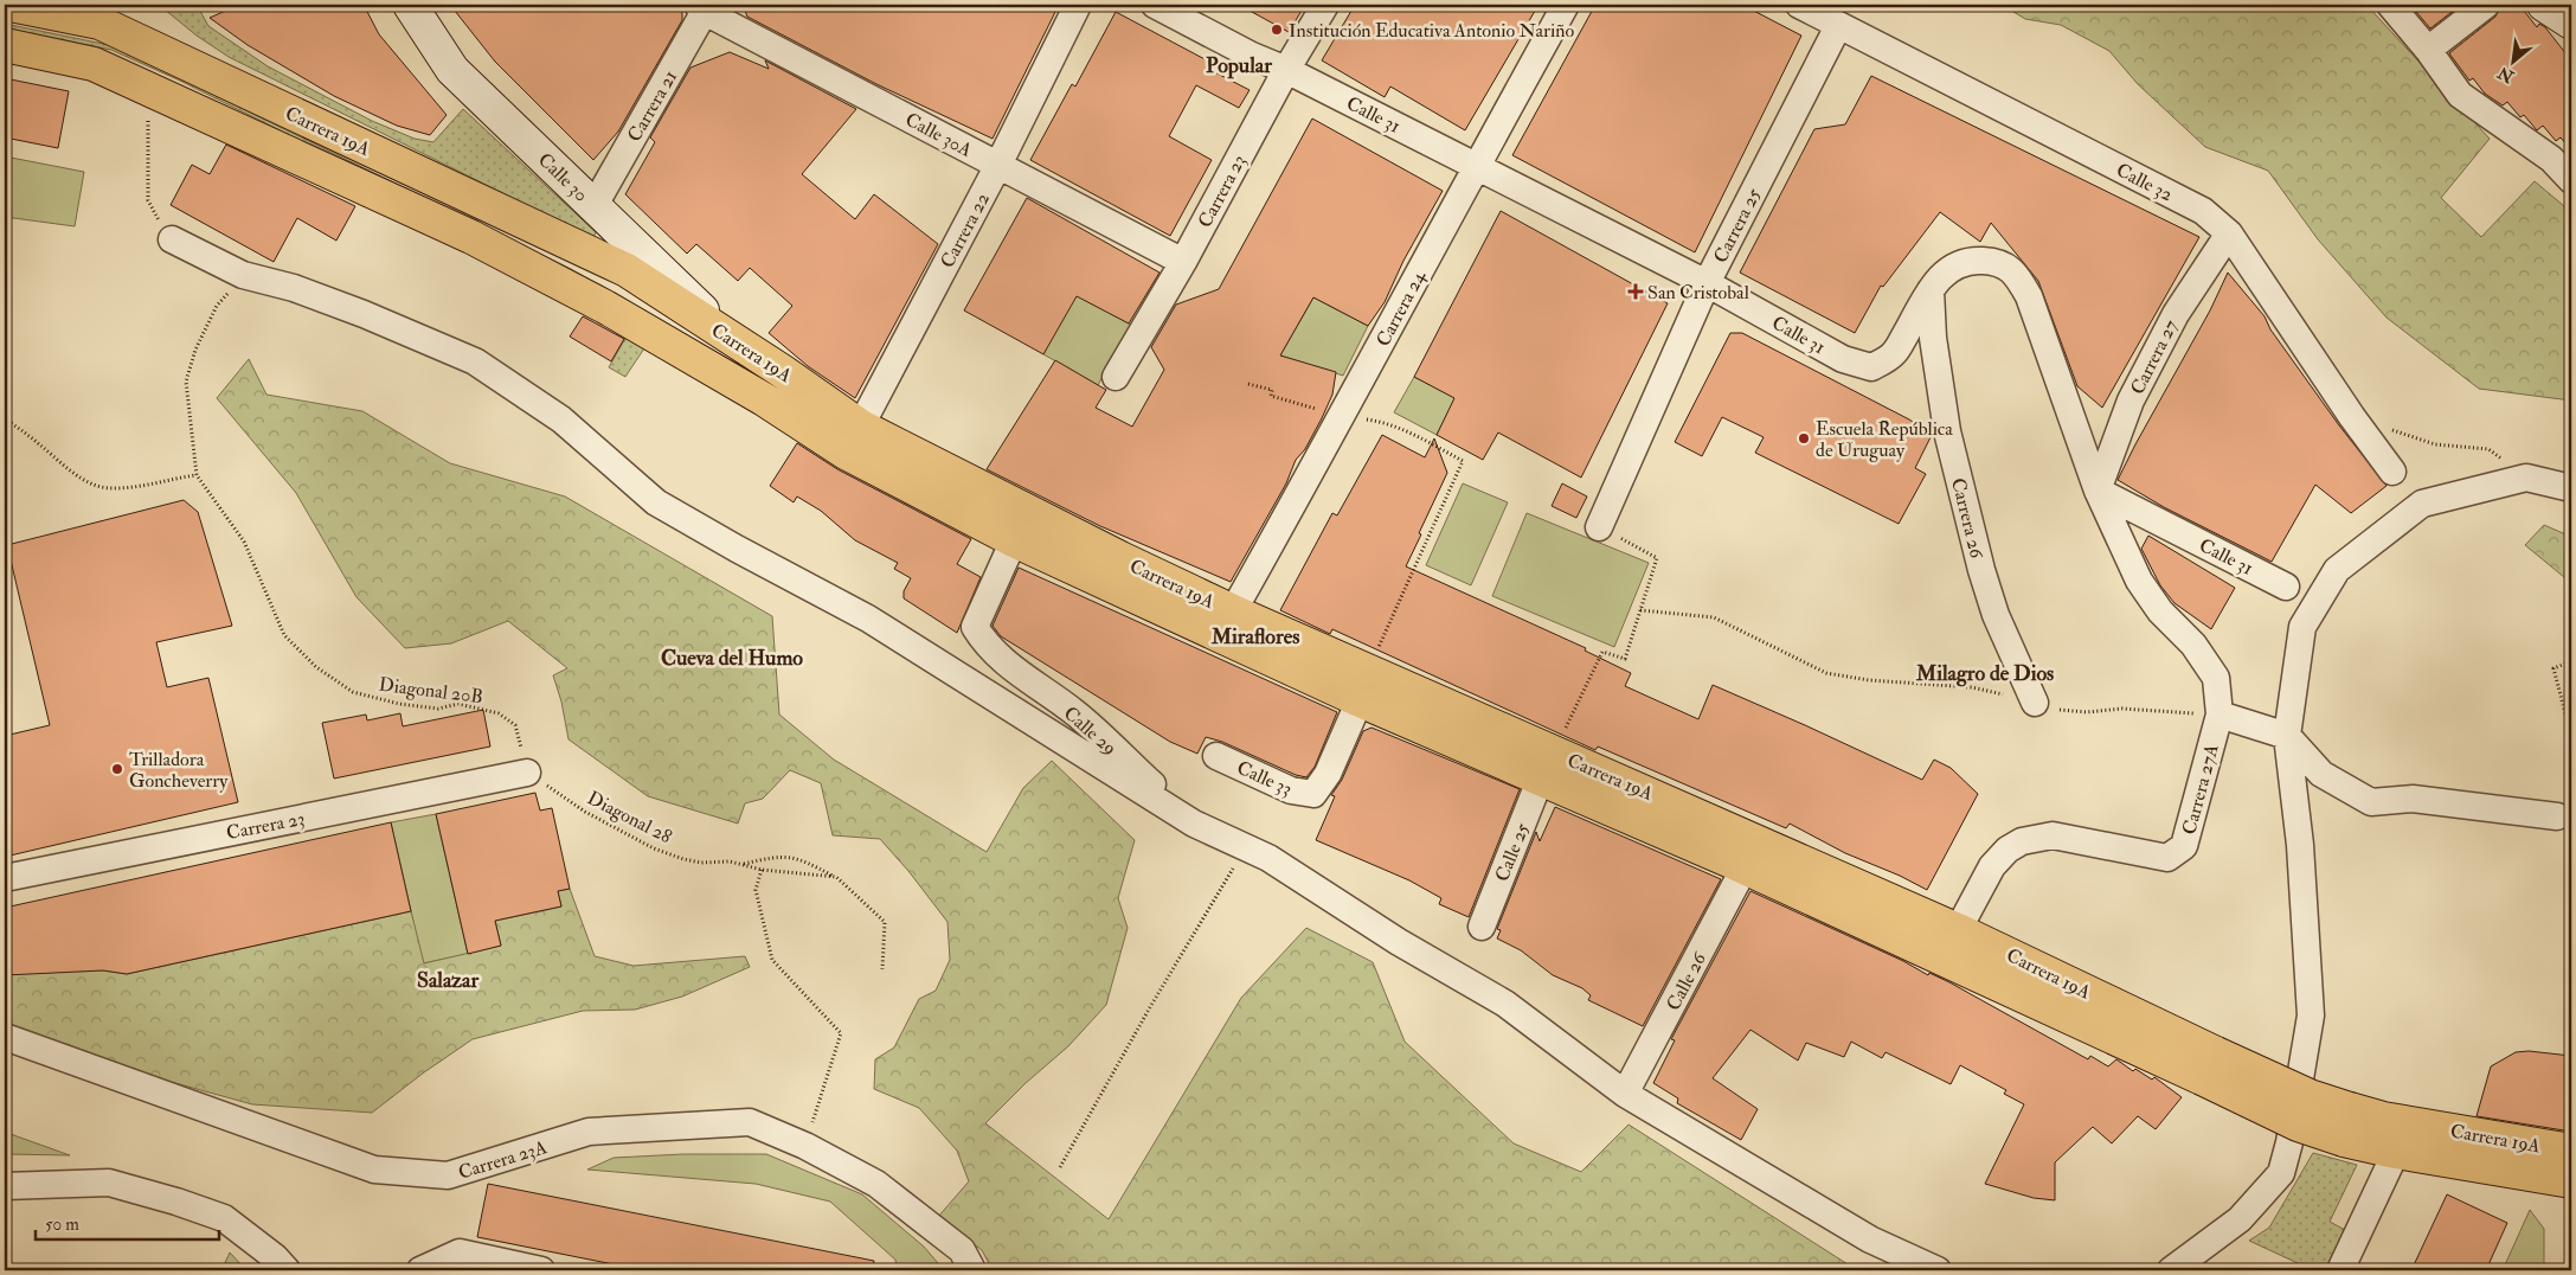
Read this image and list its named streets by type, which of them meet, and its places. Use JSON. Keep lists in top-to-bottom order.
{
  "streets": {
    "main road": ["Carrera 19A"],
    "street": [
      "Carrera 21",
      "Calle 31",
      "Calle 30A",
      "Calle 30",
      "Calle 32",
      "Carrera 23",
      "Carrera 25",
      "Carrera 22",
      "Carrera 24",
      "Carrera 27",
      "Carrera 26",
      "Calle 29",
      "Calle 33",
      "Carrera 27A",
      "Calle 25",
      "Calle 26",
      "Carrera 23A"
    ],
    "path": ["Diagonal 20B", "Diagonal 28"]
  },
  "crossings": [
    ["Carrera 21", "Calle 30A"],
    ["Carrera 21", "Calle 30"],
    ["Calle 31", "Carrera 23"],
    ["Calle 31", "Carrera 25"],
    ["Calle 31", "Carrera 24"],
    ["Calle 31", "Carrera 27"],
    ["Calle 31", "Carrera 26"],
    ["Calle 31", "Carrera 27A"],
    ["Carrera 19A", "Calle 30"],
    ["Carrera 19A", "Carrera 22"],
    ["Carrera 19A", "Carrera 24"],
    ["Carrera 19A", "Calle 29"],
    ["Carrera 19A", "Calle 33"],
    ["Carrera 19A", "Carrera 27A"],
    ["Carrera 19A", "Calle 25"],
    ["Carrera 19A", "Calle 26"],
    ["Calle 30A", "Carrera 23"],
    ["Calle 30A", "Carrera 22"],
    ["Calle 32", "Carrera 25"],
    ["Calle 32", "Carrera 27"],
    ["Carrera 23", "Diagonal 20B"],
    ["Carrera 23", "Diagonal 28"],
    ["Carrera 27", "Carrera 27A"],
    ["Diagonal 20B", "Diagonal 28"]
  ],
  "districts": [
    "Popular",
    "Miraflores",
    "Cueva del Humo",
    "Milagro de Dios",
    "Salazar"
  ],
  "places": {
    "other": ["Institución Educativa Antonio Nariño", "Escuela República de Uruguay", "Trilladora Goncheverry"],
    "health": ["San Cristobal"]
  },
  "scale_bar": "50 m",
  "north": "bottom left"
}
